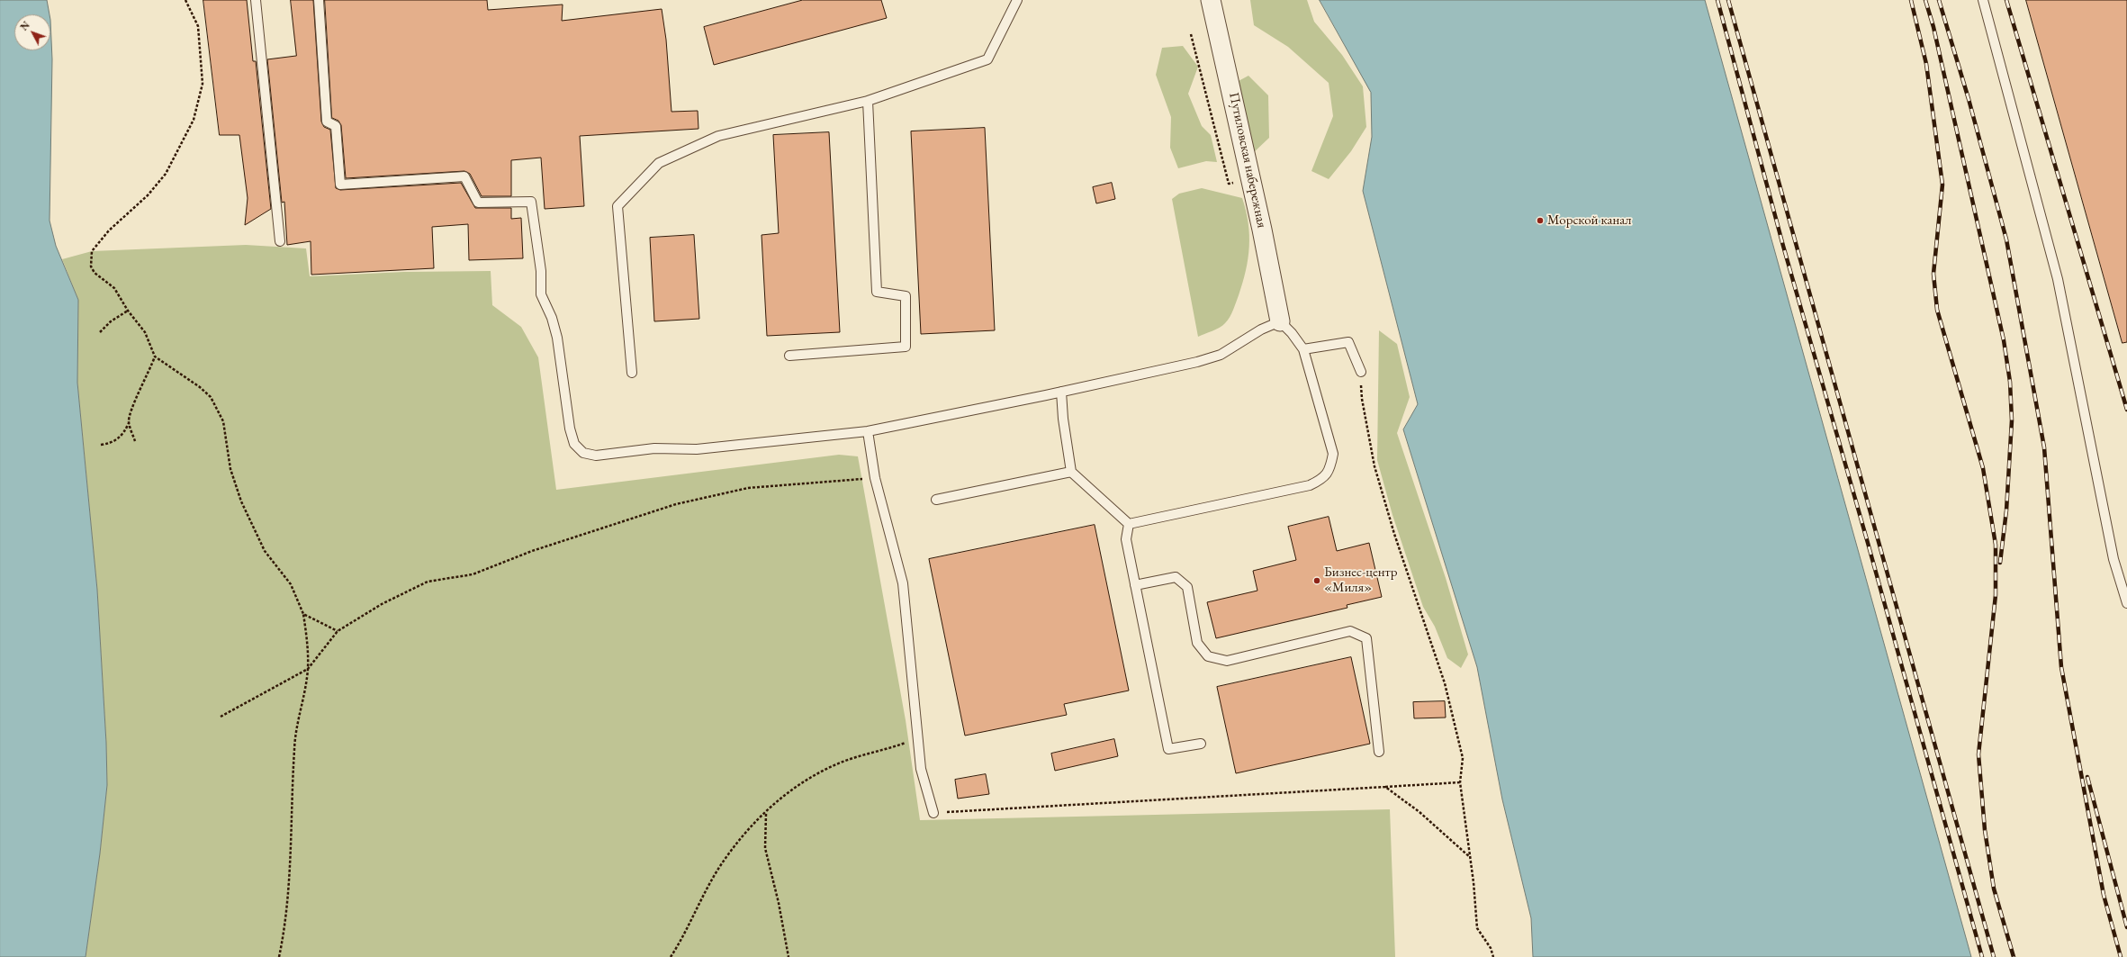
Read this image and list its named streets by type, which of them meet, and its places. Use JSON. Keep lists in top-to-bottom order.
{
  "streets": {
    "street": ["Путиловская набережная"]
  },
  "places": ["Морской канал", "Бизнес-центр «Миля»"],
  "north": "top left"
}
